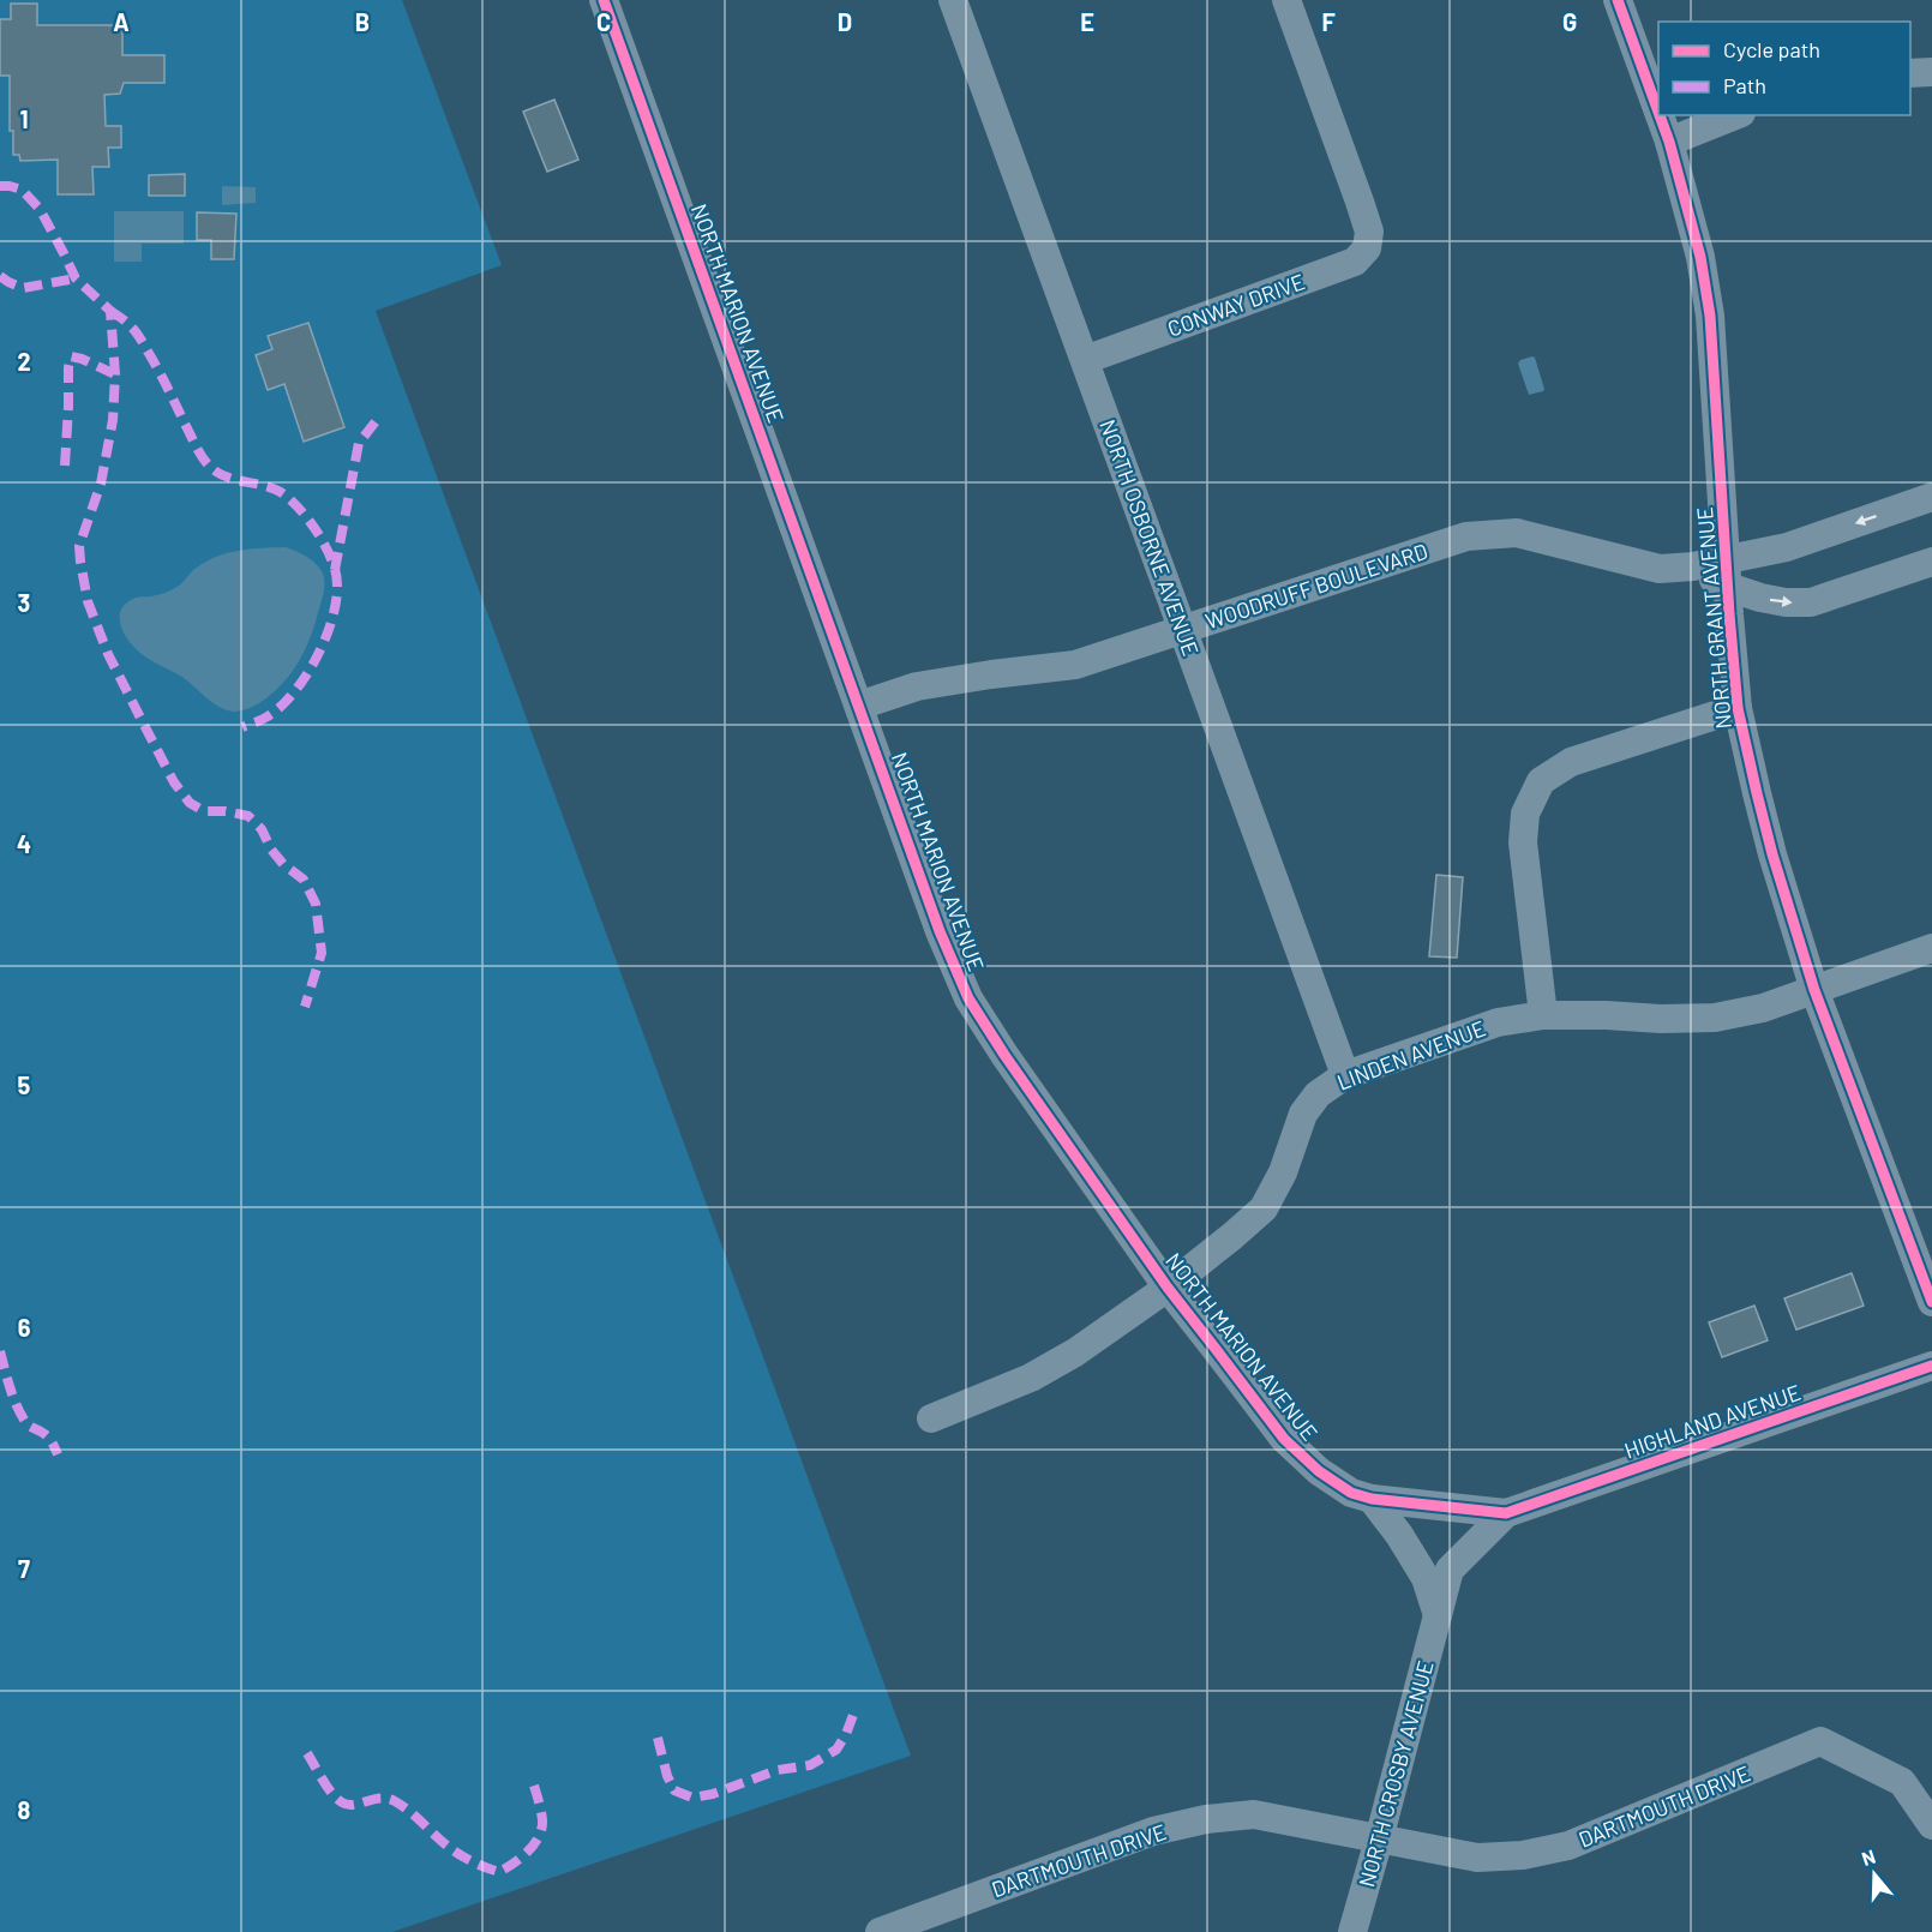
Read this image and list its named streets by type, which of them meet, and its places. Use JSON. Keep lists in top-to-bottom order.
{
  "streets": {
    "street": [
      "CONWAY DRIVE",
      "NORTH MARION AVENUE",
      "NORTH OSBORNE AVENUE",
      "WOODRUFF BOULEVARD",
      "NORTH GRANT AVENUE",
      "LINDEN AVENUE",
      "HIGHLAND AVENUE",
      "NORTH CROSBY AVENUE",
      "DARTMOUTH DRIVE"
    ]
  },
  "crossings": [
    ["CONWAY DRIVE", "NORTH OSBORNE AVENUE"],
    ["NORTH MARION AVENUE", "WOODRUFF BOULEVARD"],
    ["NORTH MARION AVENUE", "LINDEN AVENUE"],
    ["NORTH MARION AVENUE", "HIGHLAND AVENUE"],
    ["NORTH MARION AVENUE", "NORTH CROSBY AVENUE"],
    ["NORTH OSBORNE AVENUE", "WOODRUFF BOULEVARD"],
    ["NORTH OSBORNE AVENUE", "LINDEN AVENUE"],
    ["WOODRUFF BOULEVARD", "NORTH GRANT AVENUE"],
    ["NORTH GRANT AVENUE", "LINDEN AVENUE"],
    ["HIGHLAND AVENUE", "NORTH CROSBY AVENUE"],
    ["NORTH CROSBY AVENUE", "DARTMOUTH DRIVE"]
  ],
  "legend": ["Cycle path", "Path"],
  "north": "top",
  "grid": {
    "columns": [
      "A",
      "B",
      "C",
      "D",
      "E",
      "F",
      "G"
    ],
    "rows": [
      "1",
      "2",
      "3",
      "4",
      "5",
      "6",
      "7",
      "8"
    ]
  }
}
